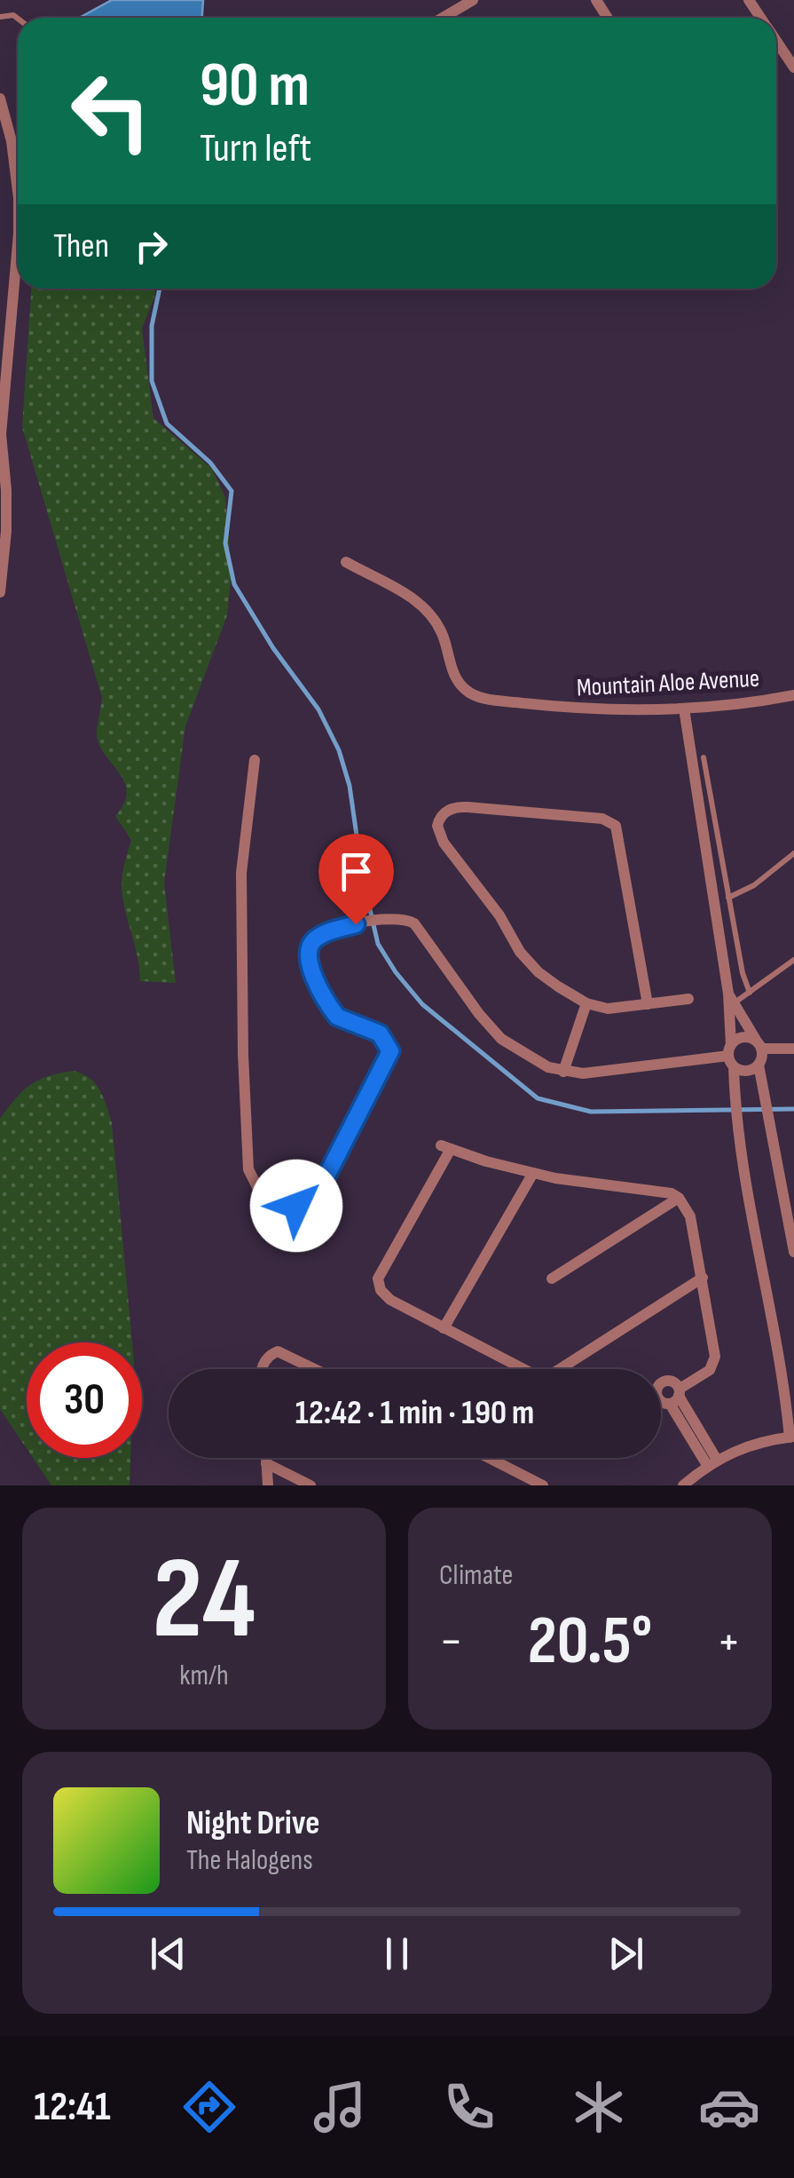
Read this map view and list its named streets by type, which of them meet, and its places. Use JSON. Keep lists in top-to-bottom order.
{
  "streets": {
    "street": ["Mountain Aloe Avenue"]
  },
  "page": {
    "turn": ["90 m", "Turn left"],
    "then": "Then",
    "limit": "30",
    "trip": "12:42 · 1 min · 190 m",
    "tile": [
      ["24", "km/h"],
      "Climate"
    ],
    "heat": ["−", "20.5°", "+"],
    "song": ["Night Drive", "The Halogens"],
    "tabs": "12:41"
  }
}
